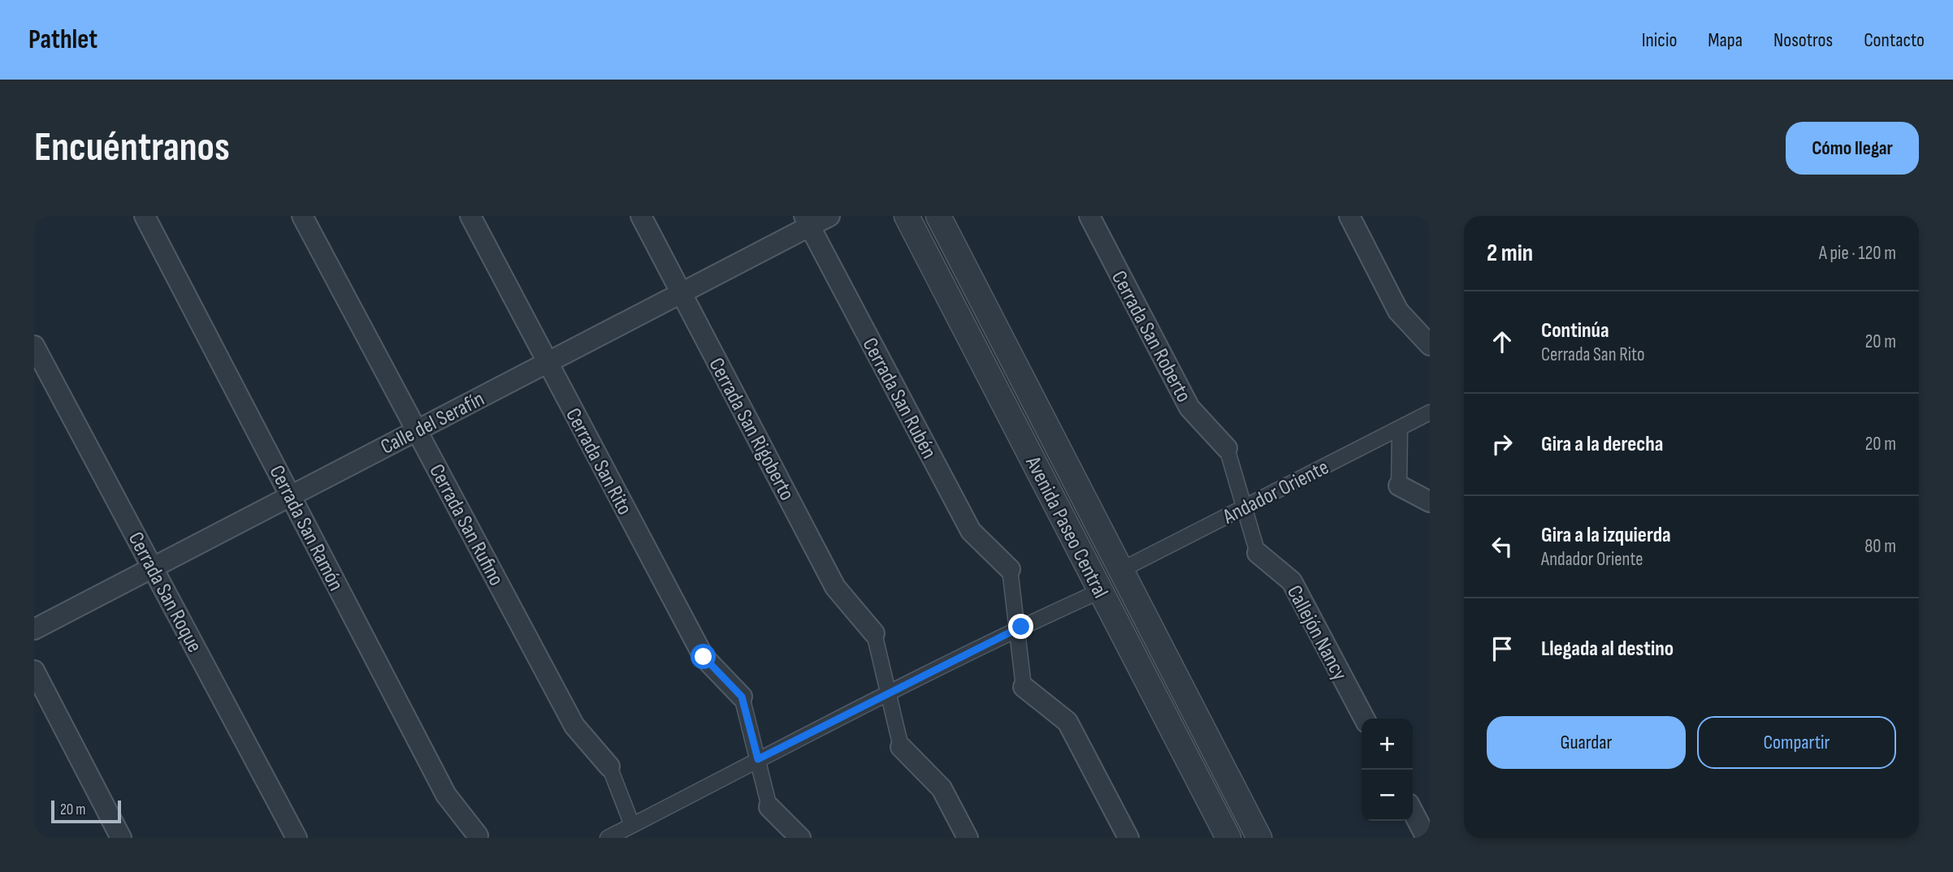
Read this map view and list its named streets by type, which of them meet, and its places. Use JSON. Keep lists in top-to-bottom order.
{
  "streets": {
    "street": [
      "Cerrada San Roberto",
      "Cerrada San Rubén",
      "Calle del Serafín",
      "Cerrada San Rigoberto",
      "Cerrada San Rito",
      "Andador Oriente",
      "Cerrada San Rufino",
      "Avenida Paseo Central",
      "Cerrada San Ramón",
      "Cerrada San Roque",
      "Callejón Nancy"
    ]
  },
  "crossings": [
    ["Cerrada San Rubén", "Calle del Serafín"],
    ["Calle del Serafín", "Cerrada San Rigoberto"],
    ["Calle del Serafín", "Cerrada San Rito"],
    ["Calle del Serafín", "Cerrada San Rufino"],
    ["Calle del Serafín", "Cerrada San Ramón"],
    ["Calle del Serafín", "Cerrada San Roque"],
    ["Andador Oriente", "Avenida Paseo Central"]
  ],
  "scale_bar": "20 m",
  "page": {
    "header": "Pathlet",
    "nav": [
      "Inicio",
      "Mapa",
      "Nosotros",
      "Contacto"
    ],
    "buttons": [
      "Cómo llegar",
      ["Guardar", "Compartir"]
    ],
    "title": "Encuéntranos",
    "heading": ["2 min", "A pie · 120 m"],
    "list": [
      ["Continúa", "Cerrada San Rito", "20 m"],
      ["Gira a la derecha", "20 m"],
      ["Gira a la izquierda", "Andador Oriente", "80 m"],
      "Llegada al destino"
    ],
    "map_buttons": ["+", "−"],
    "scale": "20 m"
  }
}
